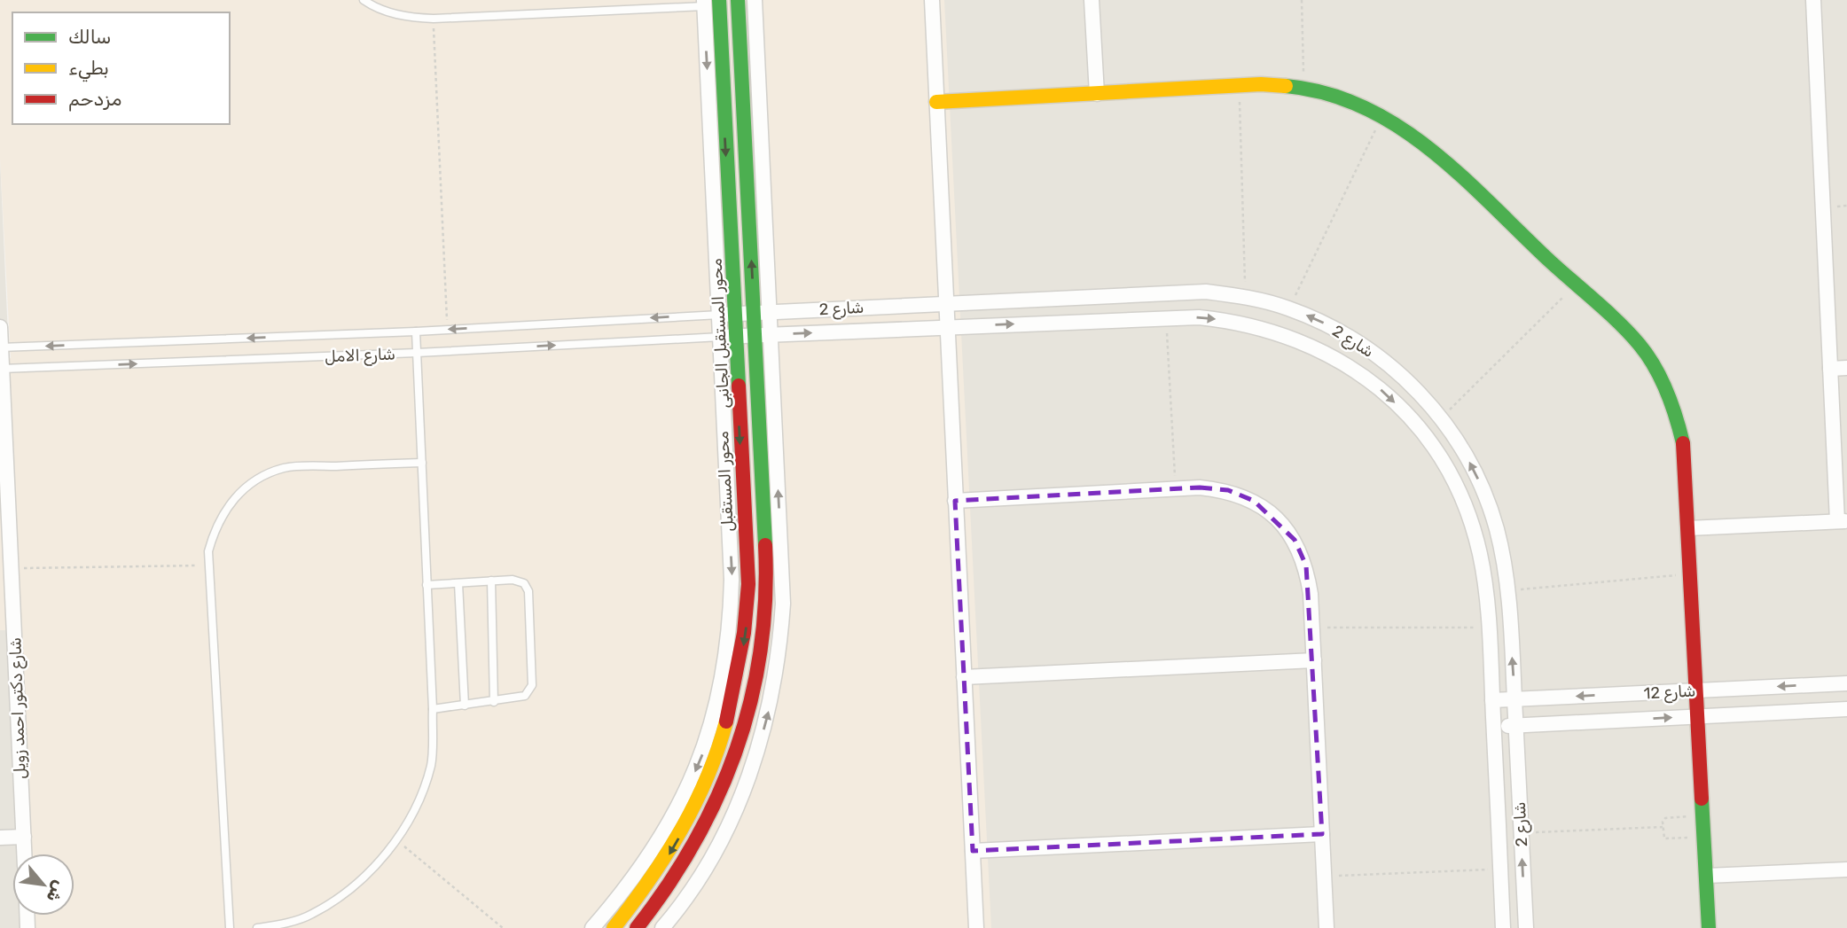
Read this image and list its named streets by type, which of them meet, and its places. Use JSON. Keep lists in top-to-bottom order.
{
  "streets": {
    "street": [
      "شارع 2",
      "محور المستقبل الجانبى",
      "محور المستقبل",
      "شارع 12",
      "شارع دكتور احمد زويل"
    ],
    "lane": ["شارع الامل"]
  },
  "crossings": [
    ["شارع 2", "محور المستقبل الجانبى"],
    ["شارع 2", "شارع الامل"],
    ["شارع 2", "محور المستقبل"],
    ["شارع 2", "شارع 12"],
    ["محور المستقبل الجانبى", "شارع الامل"],
    ["محور المستقبل الجانبى", "محور المستقبل"],
    ["شارع الامل", "محور المستقبل"],
    ["شارع الامل", "شارع دكتور احمد زويل"]
  ],
  "legend": ["سالك", "بطيء", "مزدحم"],
  "north": "bottom right"
}
